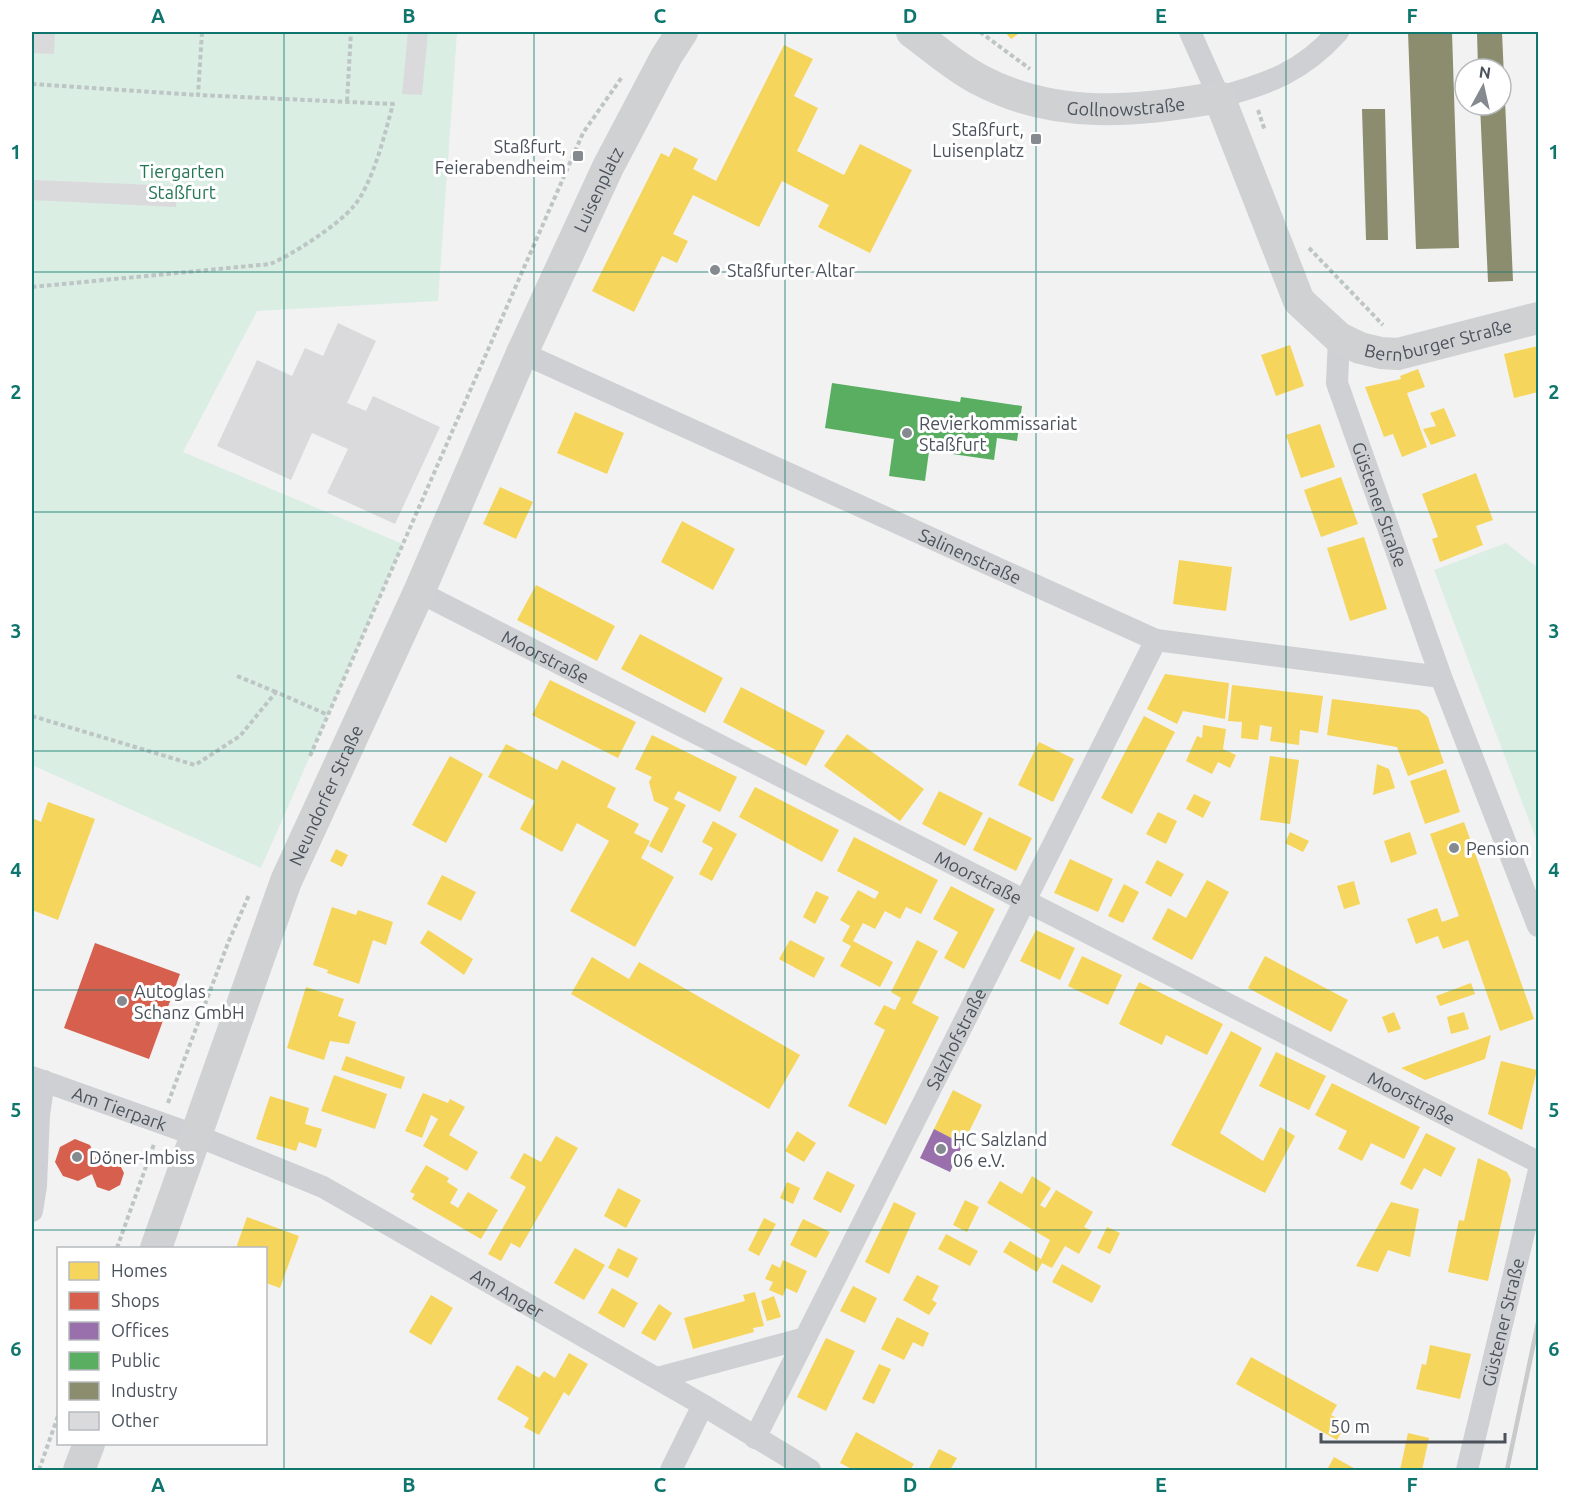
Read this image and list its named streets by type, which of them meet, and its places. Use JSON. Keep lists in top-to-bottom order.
{
  "streets": {
    "main road": [
      "Gollnowstraße",
      "Luisenplatz",
      "Bernburger Straße",
      "Neundorfer Straße"
    ],
    "street": [
      "Güstener Straße",
      "Salinenstraße",
      "Moorstraße",
      "Salzhofstraße",
      "Am Tierpark",
      "Am Anger"
    ]
  },
  "crossings": [
    ["Luisenplatz", "Salinenstraße"],
    ["Luisenplatz", "Neundorfer Straße"],
    ["Bernburger Straße", "Güstener Straße"],
    ["Güstener Straße", "Salinenstraße"],
    ["Salinenstraße", "Neundorfer Straße"],
    ["Salinenstraße", "Salzhofstraße"],
    ["Moorstraße", "Neundorfer Straße"],
    ["Moorstraße", "Salzhofstraße"],
    ["Neundorfer Straße", "Am Tierpark"],
    ["Neundorfer Straße", "Am Anger"],
    ["Salzhofstraße", "Am Anger"],
    ["Am Tierpark", "Am Anger"]
  ],
  "parks": ["Tiergarten Staßfurt"],
  "places": {
    "transit": ["Staßfurt, Luisenplatz", "Staßfurt, Feierabendheim"],
    "other": [
      "Staßfurter Altar",
      "Revierkommissariat Staßfurt",
      "Pension",
      "Autoglas Schanz GmbH",
      "HC Salzland 06 e.V.",
      "Döner-Imbiss"
    ]
  },
  "legend": [
    "Homes",
    "Shops",
    "Offices",
    "Public",
    "Industry",
    "Other"
  ],
  "scale_bar": "50 m",
  "north": "top",
  "grid": {
    "columns": [
      "A",
      "B",
      "C",
      "D",
      "E",
      "F"
    ],
    "rows": [
      "1",
      "2",
      "3",
      "4",
      "5",
      "6"
    ]
  }
}
